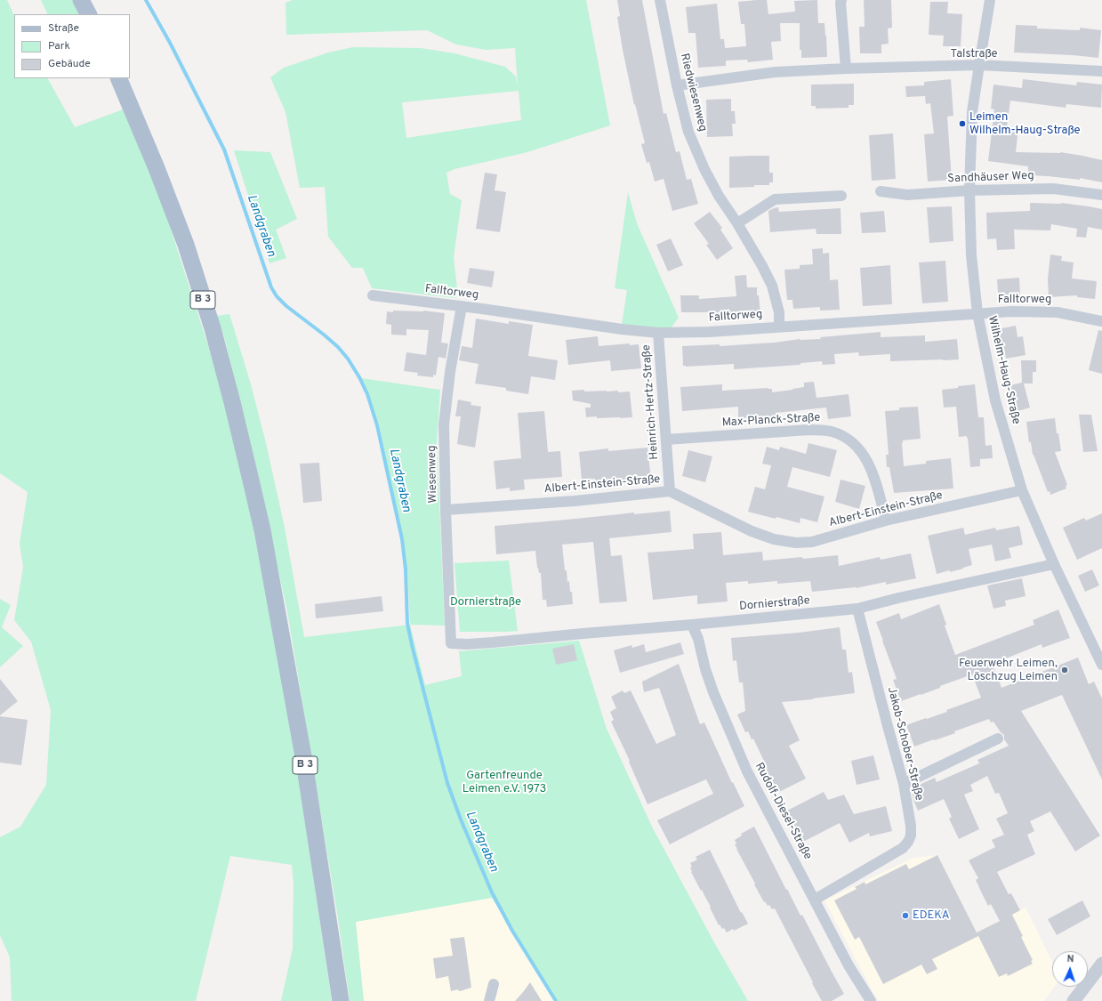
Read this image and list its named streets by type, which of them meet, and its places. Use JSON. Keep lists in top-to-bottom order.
{
  "streets": {
    "main road": ["B 3"],
    "street": [
      "Talstraße",
      "Riedwiesenweg",
      "Sandhäuser Weg",
      "Falltorweg",
      "Wilhelm-Haug-Straße",
      "Heinrich-Hertz-Straße",
      "Max-Planck-Straße",
      "Wiesenweg",
      "Albert-Einstein-Straße",
      "Dornierstraße",
      "Jakob-Schober-Straße",
      "Rudolf-Diesel-Straße"
    ]
  },
  "crossings": [
    ["Talstraße", "Riedwiesenweg"],
    ["Talstraße", "Wilhelm-Haug-Straße"],
    ["Riedwiesenweg", "Falltorweg"],
    ["Sandhäuser Weg", "Wilhelm-Haug-Straße"],
    ["Falltorweg", "Wilhelm-Haug-Straße"],
    ["Falltorweg", "Heinrich-Hertz-Straße"],
    ["Falltorweg", "Wiesenweg"],
    ["Wilhelm-Haug-Straße", "Albert-Einstein-Straße"],
    ["Wilhelm-Haug-Straße", "Dornierstraße"],
    ["Heinrich-Hertz-Straße", "Max-Planck-Straße"],
    ["Heinrich-Hertz-Straße", "Albert-Einstein-Straße"],
    ["Max-Planck-Straße", "Albert-Einstein-Straße"],
    ["Wiesenweg", "Albert-Einstein-Straße"],
    ["Wiesenweg", "Dornierstraße"],
    ["Dornierstraße", "Jakob-Schober-Straße"],
    ["Dornierstraße", "Rudolf-Diesel-Straße"],
    ["Jakob-Schober-Straße", "Rudolf-Diesel-Straße"]
  ],
  "water": ["Landgraben"],
  "parks": ["Dornierstraße", "Gartenfreunde Leimen e.V. 1973"],
  "places": ["Leimen Wilhelm-Haug-Straße", "Feuerwehr Leimen, Löschzug Leimen", "EDEKA"],
  "legend": ["Straße", "Park", "Gebäude"],
  "north": "top"
}
